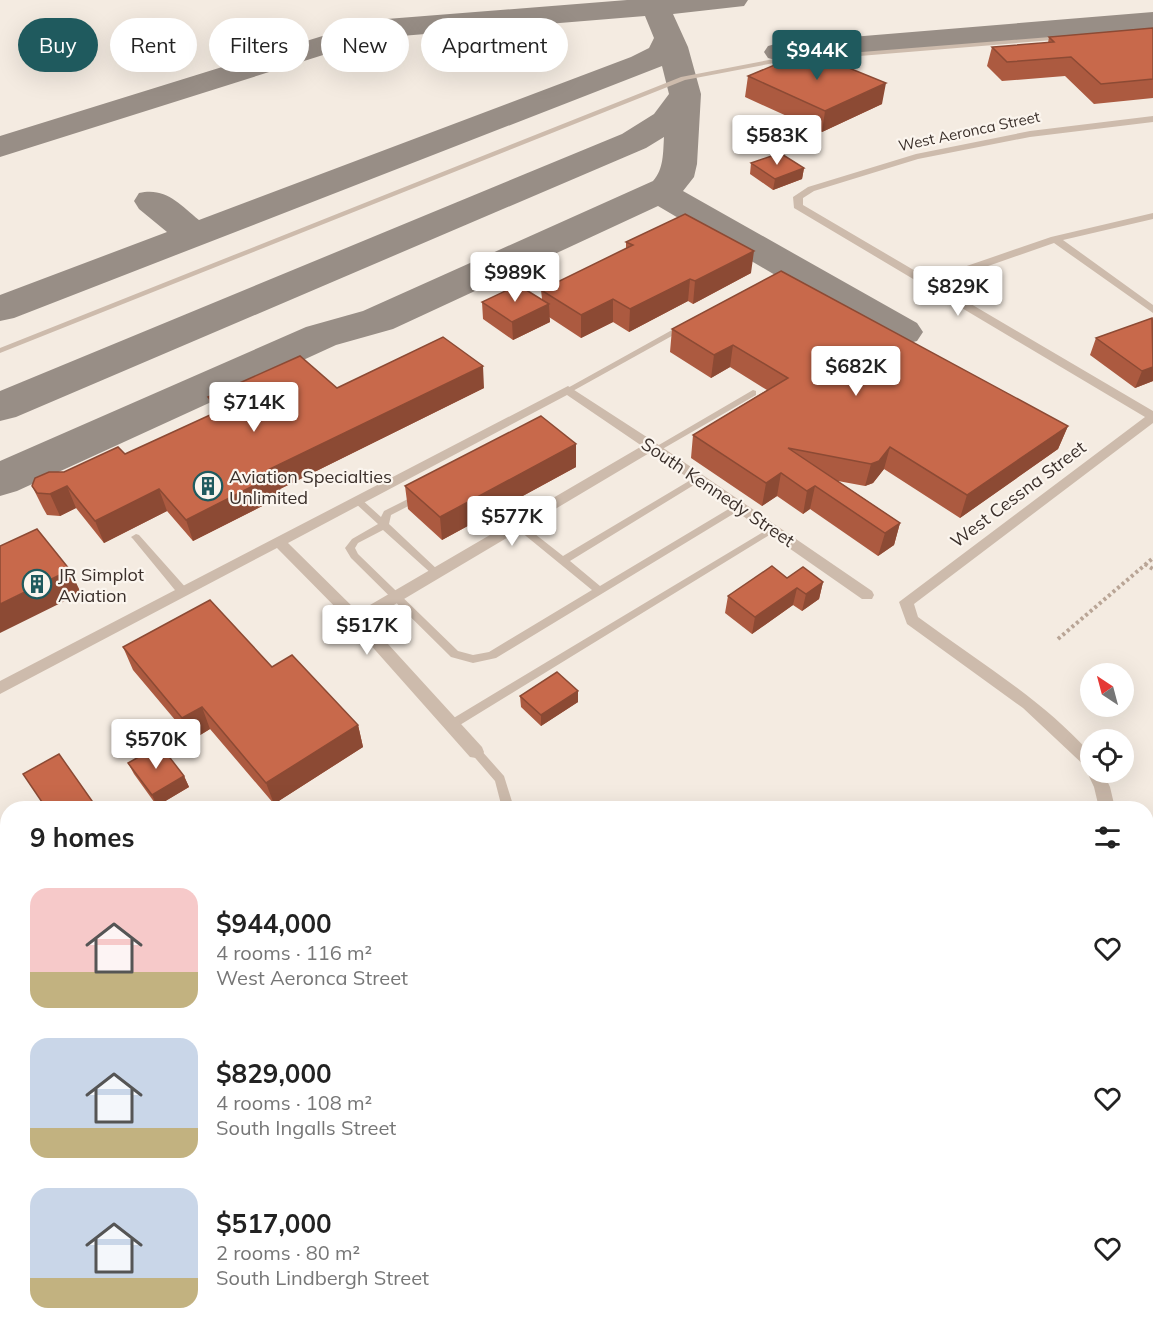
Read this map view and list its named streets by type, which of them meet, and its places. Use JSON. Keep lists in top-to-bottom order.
{
  "streets": {
    "street": ["West Aeronca Street", "South Kennedy Street", "West Cessna Street"]
  },
  "places": {
    "building": ["Aviation Specialties Unlimited", "JR Simplot Aviation"]
  },
  "north": "top left",
  "page": {
    "chip": [
      "Buy",
      "Rent",
      "Filters",
      "New",
      "Apartment"
    ],
    "price": [
      "$944K",
      "$583K",
      "$989K",
      "$829K",
      "$682K",
      "$714K",
      "$577K",
      "$517K",
      "$570K"
    ],
    "heading": "9 homes",
    "list": [
      {
        "name": "$944,000",
        "note": "4 rooms · 116 m² · West Aeronca Street"
      },
      {
        "name": "$829,000",
        "note": "4 rooms · 108 m² · South Ingalls Street"
      },
      {
        "name": "$517,000",
        "note": "2 rooms · 80 m² · South Lindbergh Street"
      }
    ]
  }
}
